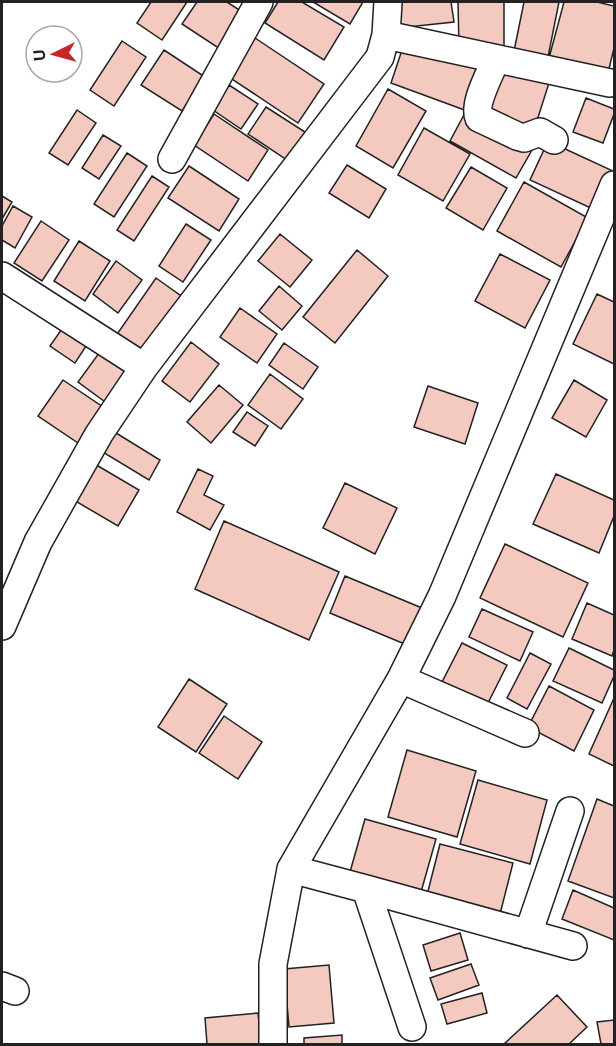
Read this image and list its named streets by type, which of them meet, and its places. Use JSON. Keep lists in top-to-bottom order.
{
  "north": "left"
}
